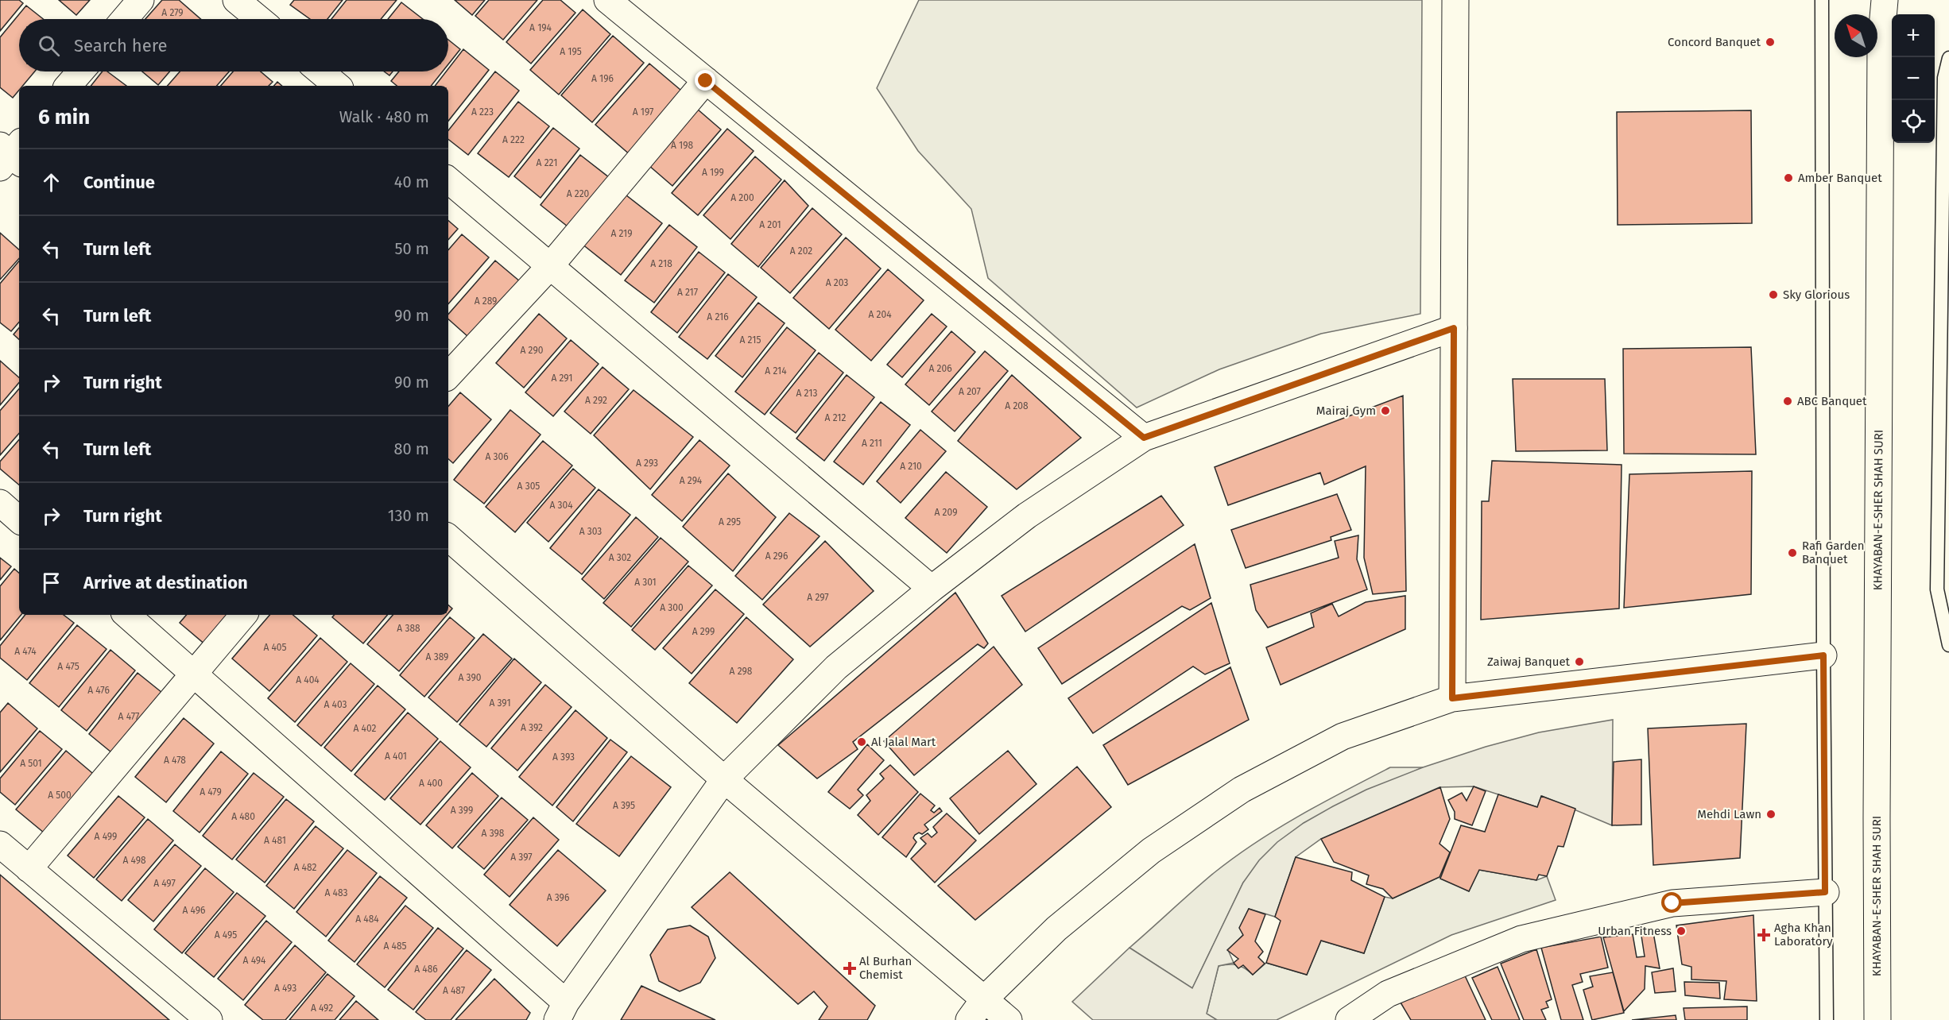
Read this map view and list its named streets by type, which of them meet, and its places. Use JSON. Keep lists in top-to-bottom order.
{
  "streets": {
    "street": ["KHAYABAN-E-SHER SHAH SURI"]
  },
  "places": {
    "other": [
      "Concord Banquet",
      "Amber Banquet",
      "Sky Glorious",
      "ABC Banquet",
      "Mairaj Gym",
      "Rafi Garden Banquet",
      "Zaiwaj Banquet",
      "Al Jalal Mart",
      "Mehdi Lawn",
      "Urban Fitness"
    ],
    "health": ["Agha Khan Laboratory", "Al Burhan Chemist"]
  },
  "house_numbers": [
    "A 279",
    "A 194",
    "A 195",
    "A 196",
    "A 223",
    "A 197",
    "A 222",
    "A 198",
    "A 221",
    "A 199",
    "A 220",
    "A 200",
    "A 201",
    "A 219",
    "A 202",
    "A 218",
    "A 203",
    "A 217",
    "A 289",
    "A 204",
    "A 216",
    "A 215",
    "A 290",
    "A 206",
    "A 214",
    "A 291",
    "A 207",
    "A 213",
    "A 292",
    "A 208",
    "A 212",
    "A 211",
    "A 306",
    "A 293",
    "A 210",
    "A 294",
    "A 305",
    "A 304",
    "A 209",
    "A 295",
    "A 303",
    "A 296",
    "A 302",
    "A 301",
    "A 297",
    "A 300",
    "A 388",
    "A 299",
    "A 405",
    "A 474",
    "A 389",
    "A 475",
    "A 298",
    "A 390",
    "A 404",
    "A 476",
    "A 391",
    "A 403",
    "A 477",
    "A 392",
    "A 402",
    "A 401",
    "A 393",
    "A 478",
    "A 501",
    "A 400",
    "A 479",
    "A 500",
    "A 395",
    "A 399",
    "A 480",
    "A 398",
    "A 499",
    "A 481",
    "A 397",
    "A 498",
    "A 482",
    "A 497",
    "A 483",
    "A 396",
    "A 496",
    "A 484",
    "A 495",
    "A 485",
    "A 494",
    "A 486",
    "A 493",
    "A 487",
    "A 492"
  ],
  "north": "top left",
  "page": {
    "map_buttons": ["+", "−"],
    "search": "Search here",
    "heading": ["6 min", "Walk · 480 m"],
    "list": [
      ["Continue", "40 m"],
      ["Turn left", "50 m"],
      ["Turn left", "90 m"],
      ["Turn right", "90 m"],
      ["Turn left", "80 m"],
      ["Turn right", "130 m"],
      "Arrive at destination"
    ]
  }
}
